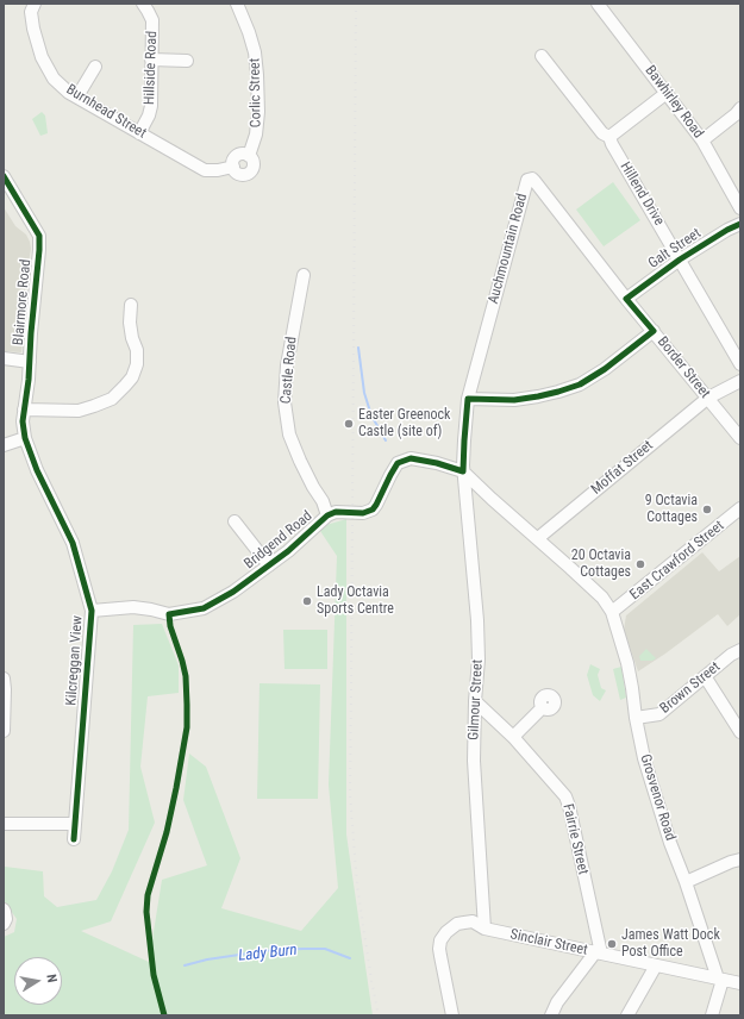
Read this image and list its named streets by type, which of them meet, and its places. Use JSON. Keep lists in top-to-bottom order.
{
  "streets": {
    "street": [
      "Hillside Road",
      "Corlic Street",
      "Bawhirley Road",
      "Burnhead Street",
      "Hillend Drive",
      "Auchmountain Road",
      "Galt Street",
      "Blairmore Road",
      "Border Street",
      "Castle Road",
      "Moffat Street",
      "Bridgend Road",
      "East Crawford Street",
      "Kilcreggan View",
      "Brown Street",
      "Gilmour Street",
      "Grosvenor Road",
      "Fairrie Street",
      "Sinclair Street"
    ]
  },
  "crossings": [
    ["Hillside Road", "Burnhead Street"],
    ["Corlic Street", "Burnhead Street"],
    ["Hillend Drive", "Galt Street"],
    ["Auchmountain Road", "Galt Street"],
    ["Auchmountain Road", "Border Street"],
    ["Auchmountain Road", "Bridgend Road"],
    ["Auchmountain Road", "Gilmour Street"],
    ["Galt Street", "Border Street"],
    ["Blairmore Road", "Kilcreggan View"],
    ["Border Street", "Moffat Street"],
    ["Castle Road", "Bridgend Road"],
    ["Moffat Street", "Bridgend Road"],
    ["Bridgend Road", "East Crawford Street"],
    ["Bridgend Road", "Kilcreggan View"],
    ["Bridgend Road", "Gilmour Street"],
    ["Bridgend Road", "Grosvenor Road"],
    ["East Crawford Street", "Grosvenor Road"],
    ["Brown Street", "Grosvenor Road"],
    ["Gilmour Street", "Fairrie Street"],
    ["Gilmour Street", "Sinclair Street"],
    ["Grosvenor Road", "Sinclair Street"],
    ["Fairrie Street", "Sinclair Street"]
  ],
  "water": ["Lady Burn"],
  "places": [
    "Easter Greenock Castle (site of)",
    "9 Octavia Cottages",
    "20 Octavia Cottages",
    "Lady Octavia Sports Centre",
    "James Watt Dock Post Office"
  ],
  "north": "right"
}
